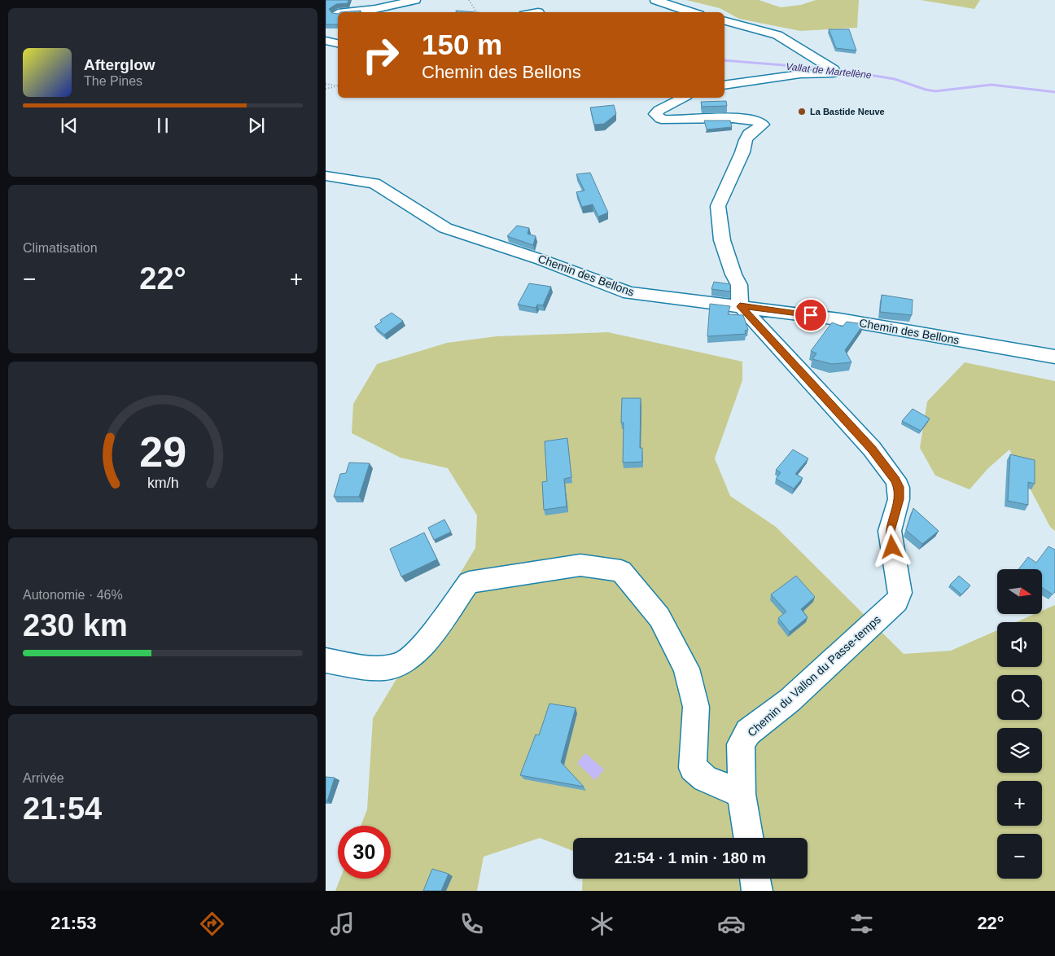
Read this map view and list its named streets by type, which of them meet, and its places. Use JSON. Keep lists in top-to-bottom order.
{
  "streets": {
    "street": ["Chemin des Bellons", "Chemin du Vallon du Passe-temps"]
  },
  "crossings": [
    ["Chemin des Bellons", "Chemin du Vallon du Passe-temps"]
  ],
  "water": ["Vallat de Martellène"],
  "places": ["La Bastide Neuve"],
  "north": "right",
  "page": {
    "turn": ["150 m", "Chemin des Bellons"],
    "song": ["Afterglow", "The Pines"],
    "tile": [
      "Climatisation",
      ["Autonomie · 46%", "230 km"],
      ["Arrivée", "21:54"]
    ],
    "heat": ["−", "22°", "+"],
    "map_buttons": ["+", "−"],
    "limit": "30",
    "trip": "21:54 · 1 min · 180 m",
    "tabs": ["21:53", "22°"],
    "gauge": ["29", "km/h"]
  }
}
